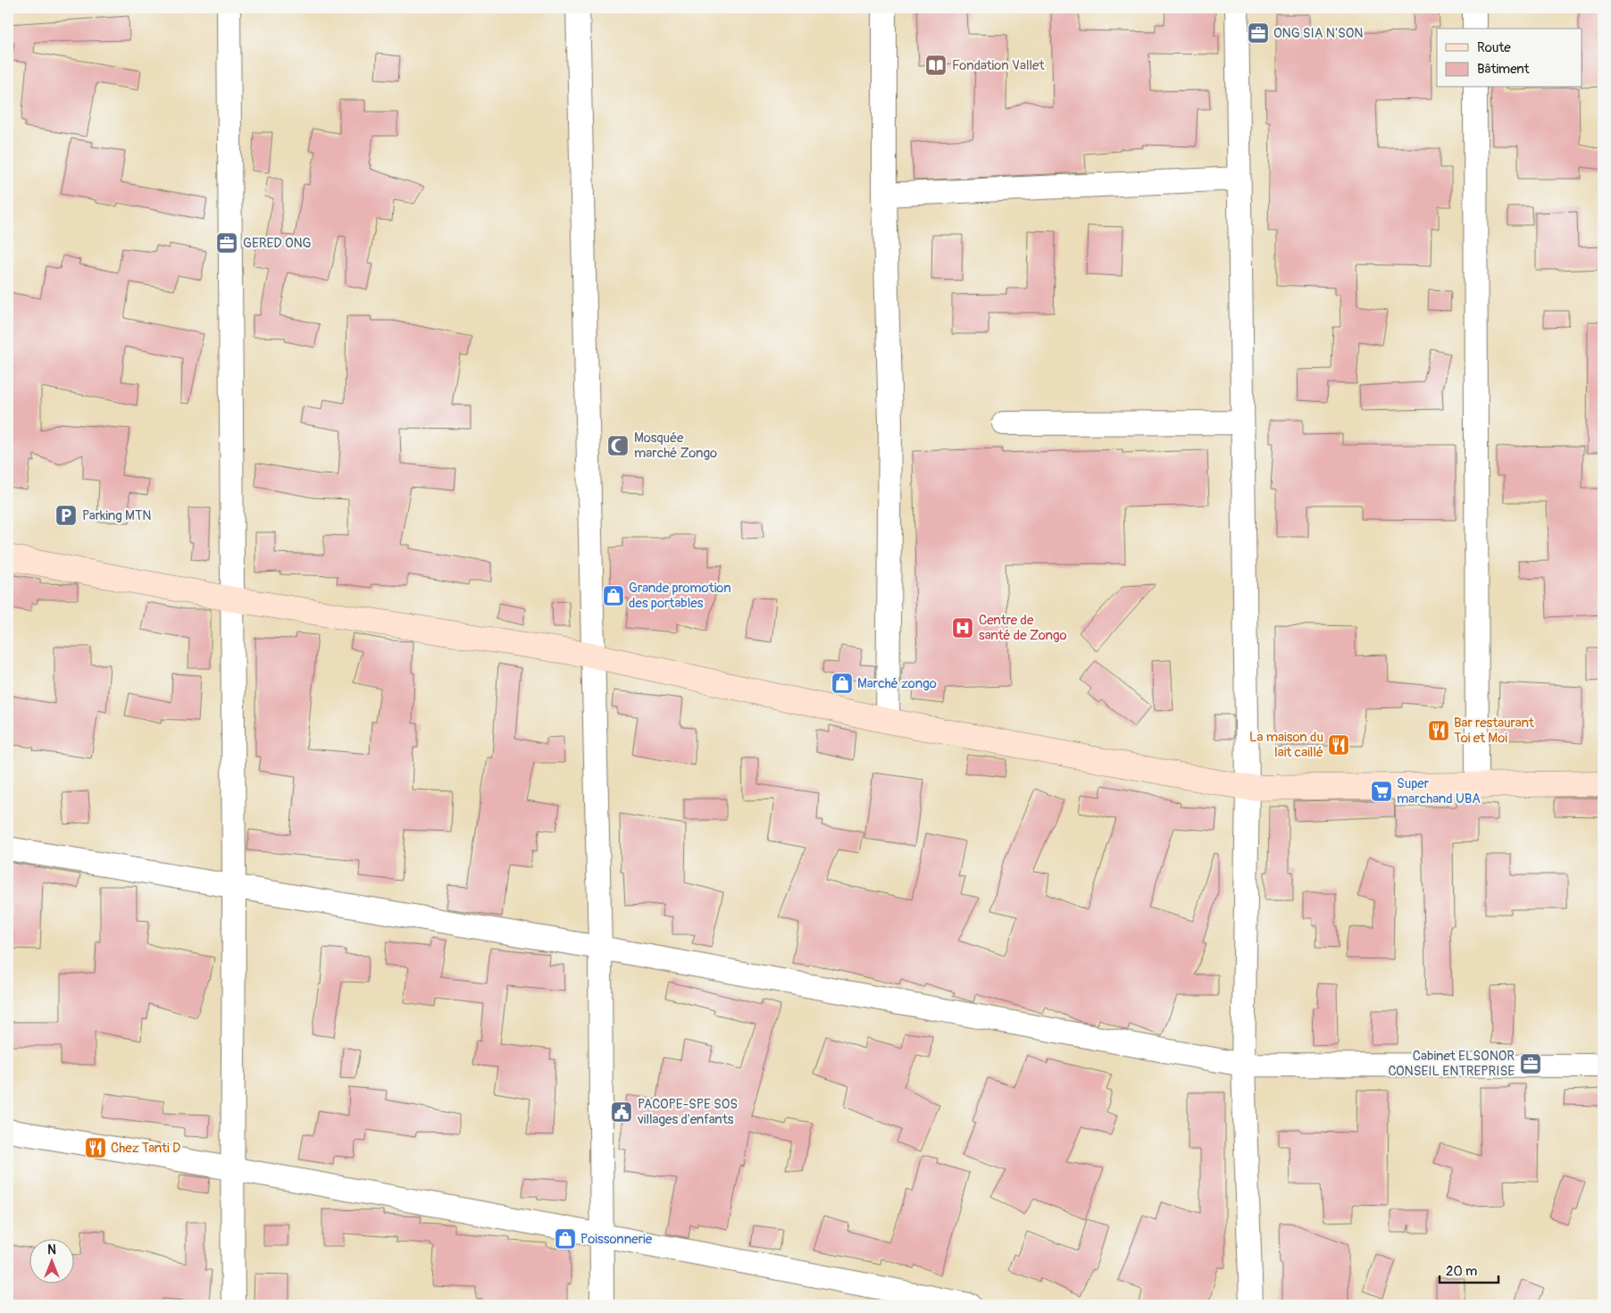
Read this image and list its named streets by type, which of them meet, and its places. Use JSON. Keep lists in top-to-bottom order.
{
  "places": {
    "office": ["ONG SIA N'SON", "GERED ONG", "Cabinet ELSONOR CONSEIL ENTREPRISE"],
    "library": ["Fondation Vallet"],
    "mosque": ["Mosquée marché Zongo"],
    "parking": ["Parking MTN"],
    "shop": ["Grande promotion des portables", "Marché zongo", "Poissonnerie"],
    "hospital": ["Centre de santé de Zongo"],
    "restaurant": ["Bar restaurant Toi et Moi", "La maison du lait caillé", "Chez Tanti D"],
    "supermarket": ["Super marchand UBA"],
    "public building": ["PACOPE-SPE SOS villages d'enfants"]
  },
  "legend": ["Route", "Bâtiment"],
  "scale_bar": "20 m",
  "north": "top"
}
